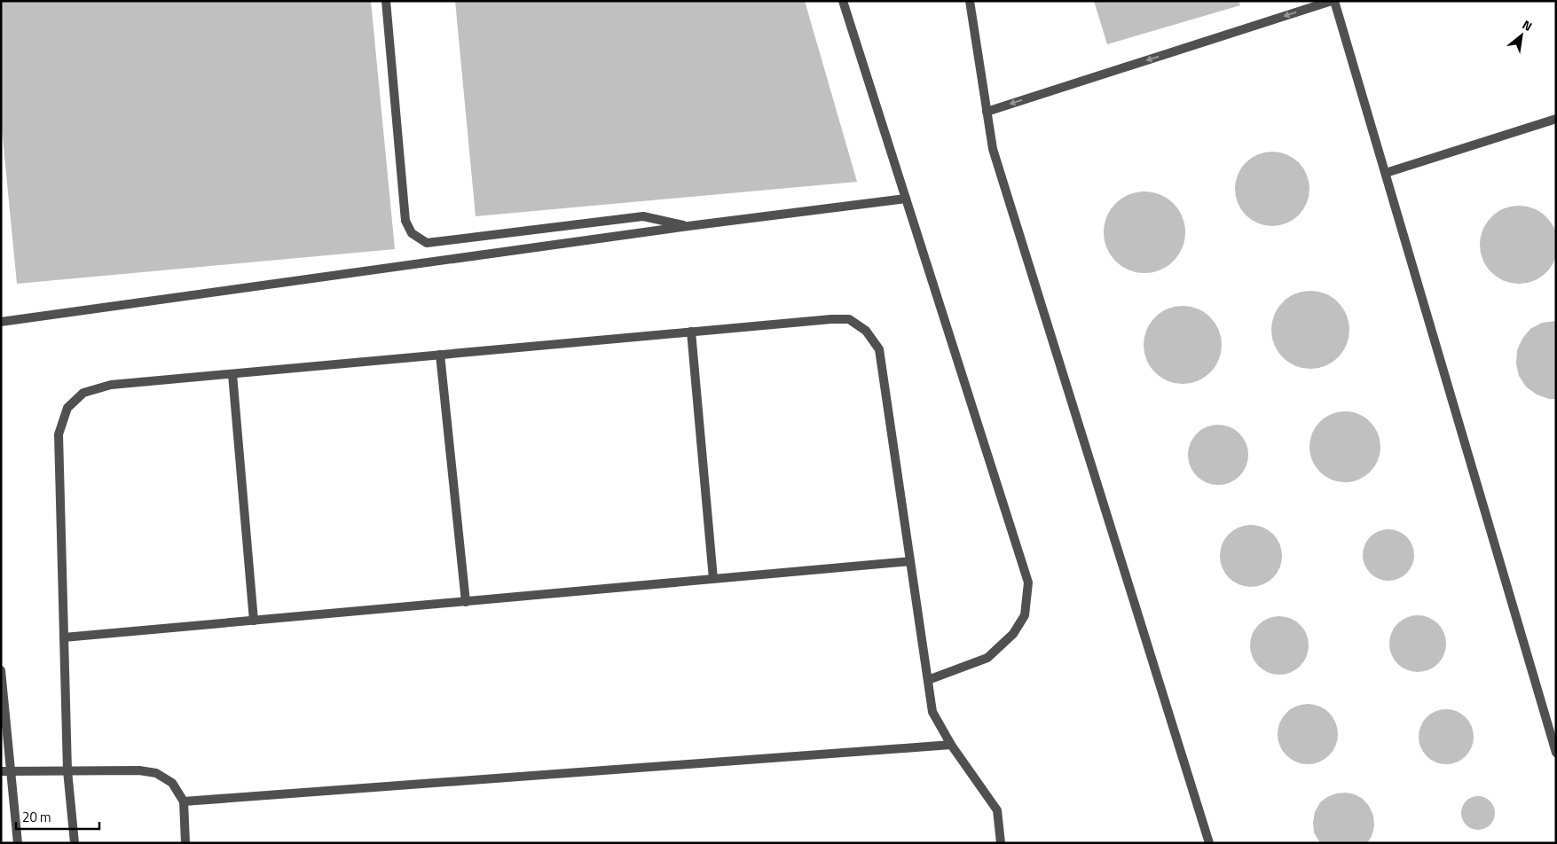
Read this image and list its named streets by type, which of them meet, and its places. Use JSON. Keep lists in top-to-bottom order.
{
  "scale_bar": "20 m",
  "north": "top right"
}
